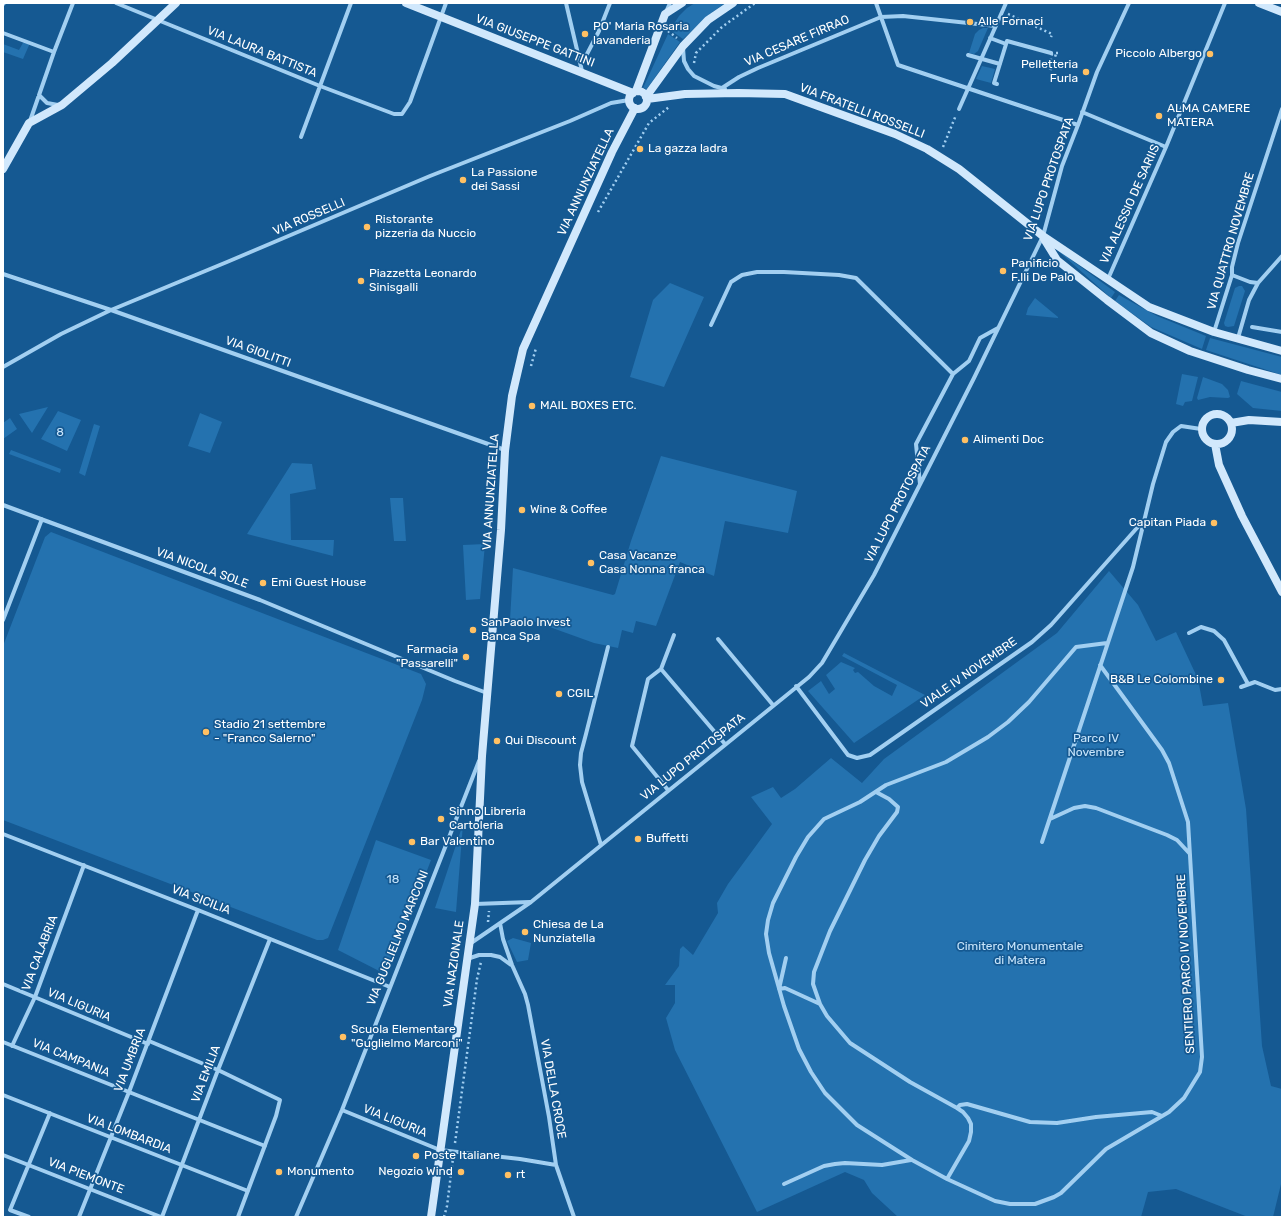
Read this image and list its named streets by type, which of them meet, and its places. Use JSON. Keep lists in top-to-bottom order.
{
  "streets": {
    "street": [
      "VIA GIUSEPPE GATTINI",
      "VIA CESARE FIRRAO",
      "VIA LAURA BATTISTA",
      "VIA FRATELLI ROSSELLI",
      "VIA LUPO PROTOSPATA",
      "VIA ANNUNZIATELLA",
      "VIA ALESSIO DE SARIIS",
      "VIA ROSSELLI",
      "VIA QUATTRO NOVEMBRE",
      "VIA GIOLITTI",
      "VIA NICOLA SOLE",
      "VIALE IV NOVEMBRE",
      "VIA SICILIA",
      "VIA GUGLIELMO MARCONI",
      "VIA CALABRIA",
      "VIA NAZIONALE",
      "SENTIERO PARCO IV NOVEMBRE",
      "VIA LIGURIA",
      "VIA CAMPANIA",
      "VIA UMBRIA",
      "VIA EMILIA",
      "VIA DELLA CROCE",
      "VIA LOMBARDIA",
      "VIA PIEMONTE"
    ]
  },
  "crossings": [
    ["VIA GIUSEPPE GATTINI", "VIA LAURA BATTISTA"],
    ["VIA GIUSEPPE GATTINI", "VIA FRATELLI ROSSELLI"],
    ["VIA GIUSEPPE GATTINI", "VIA ANNUNZIATELLA"],
    ["VIA GIUSEPPE GATTINI", "VIA ROSSELLI"],
    ["VIA CESARE FIRRAO", "VIA FRATELLI ROSSELLI"],
    ["VIA FRATELLI ROSSELLI", "VIA LUPO PROTOSPATA"],
    ["VIA FRATELLI ROSSELLI", "VIA ANNUNZIATELLA"],
    ["VIA FRATELLI ROSSELLI", "VIA ALESSIO DE SARIIS"],
    ["VIA FRATELLI ROSSELLI", "VIA ROSSELLI"],
    ["VIA FRATELLI ROSSELLI", "VIA QUATTRO NOVEMBRE"],
    ["VIA LUPO PROTOSPATA", "VIALE IV NOVEMBRE"],
    ["VIA LUPO PROTOSPATA", "VIA NAZIONALE"],
    ["VIA LUPO PROTOSPATA", "VIA DELLA CROCE"],
    ["VIA ANNUNZIATELLA", "VIA ROSSELLI"],
    ["VIA ANNUNZIATELLA", "VIA GIOLITTI"],
    ["VIA ANNUNZIATELLA", "VIA NICOLA SOLE"],
    ["VIA ANNUNZIATELLA", "VIA GUGLIELMO MARCONI"],
    ["VIA ANNUNZIATELLA", "VIA NAZIONALE"],
    ["VIA ROSSELLI", "VIA GIOLITTI"],
    ["VIALE IV NOVEMBRE", "SENTIERO PARCO IV NOVEMBRE"],
    ["VIA SICILIA", "VIA GUGLIELMO MARCONI"],
    ["VIA SICILIA", "VIA CALABRIA"],
    ["VIA SICILIA", "VIA UMBRIA"],
    ["VIA SICILIA", "VIA EMILIA"],
    ["VIA GUGLIELMO MARCONI", "VIA LIGURIA"],
    ["VIA CALABRIA", "VIA LIGURIA"],
    ["VIA CALABRIA", "VIA CAMPANIA"],
    ["VIA NAZIONALE", "VIA LIGURIA"],
    ["VIA LIGURIA", "VIA CAMPANIA"],
    ["VIA LIGURIA", "VIA UMBRIA"],
    ["VIA LIGURIA", "VIA EMILIA"],
    ["VIA LIGURIA", "VIA DELLA CROCE"],
    ["VIA CAMPANIA", "VIA UMBRIA"],
    ["VIA CAMPANIA", "VIA EMILIA"],
    ["VIA UMBRIA", "VIA LOMBARDIA"],
    ["VIA UMBRIA", "VIA PIEMONTE"],
    ["VIA EMILIA", "VIA LOMBARDIA"],
    ["VIA EMILIA", "VIA PIEMONTE"]
  ],
  "parks": [
    "8",
    "Parco IV Novembre",
    "18",
    "Cimitero Monumentale di Matera"
  ],
  "places": [
    "Alle Fornaci",
    "PO' Maria Rosaria lavanderia",
    "Piccolo Albergo",
    "Pelletteria Furla",
    "ALMA CAMERE MATERA",
    "La gazza ladra",
    "La Passione dei Sassi",
    "Ristorante pizzeria da Nuccio",
    "Panificio F.lli De Palo",
    "Piazzetta Leonardo Sinisgalli",
    "MAIL BOXES ETC.",
    "Alimenti Doc",
    "Wine & Coffee",
    "Capitan Piada",
    "Casa Vacanze Casa Nonna franca",
    "Emi Guest House",
    "SanPaolo Invest Banca Spa",
    "Farmacia \"Passarelli\"",
    "B&B Le Colombine",
    "CGIL",
    "Stadio 21 settembre - \"Franco Salerno\"",
    "Qui Discount",
    "Sinno Libreria Cartoleria",
    "Buffetti",
    "Bar Valentino",
    "Chiesa de La Nunziatella",
    "Scuola Elementare \"Guglielmo Marconi\"",
    "Poste Italiane",
    "Monumento",
    "Negozio Wind",
    "rt"
  ]
}
